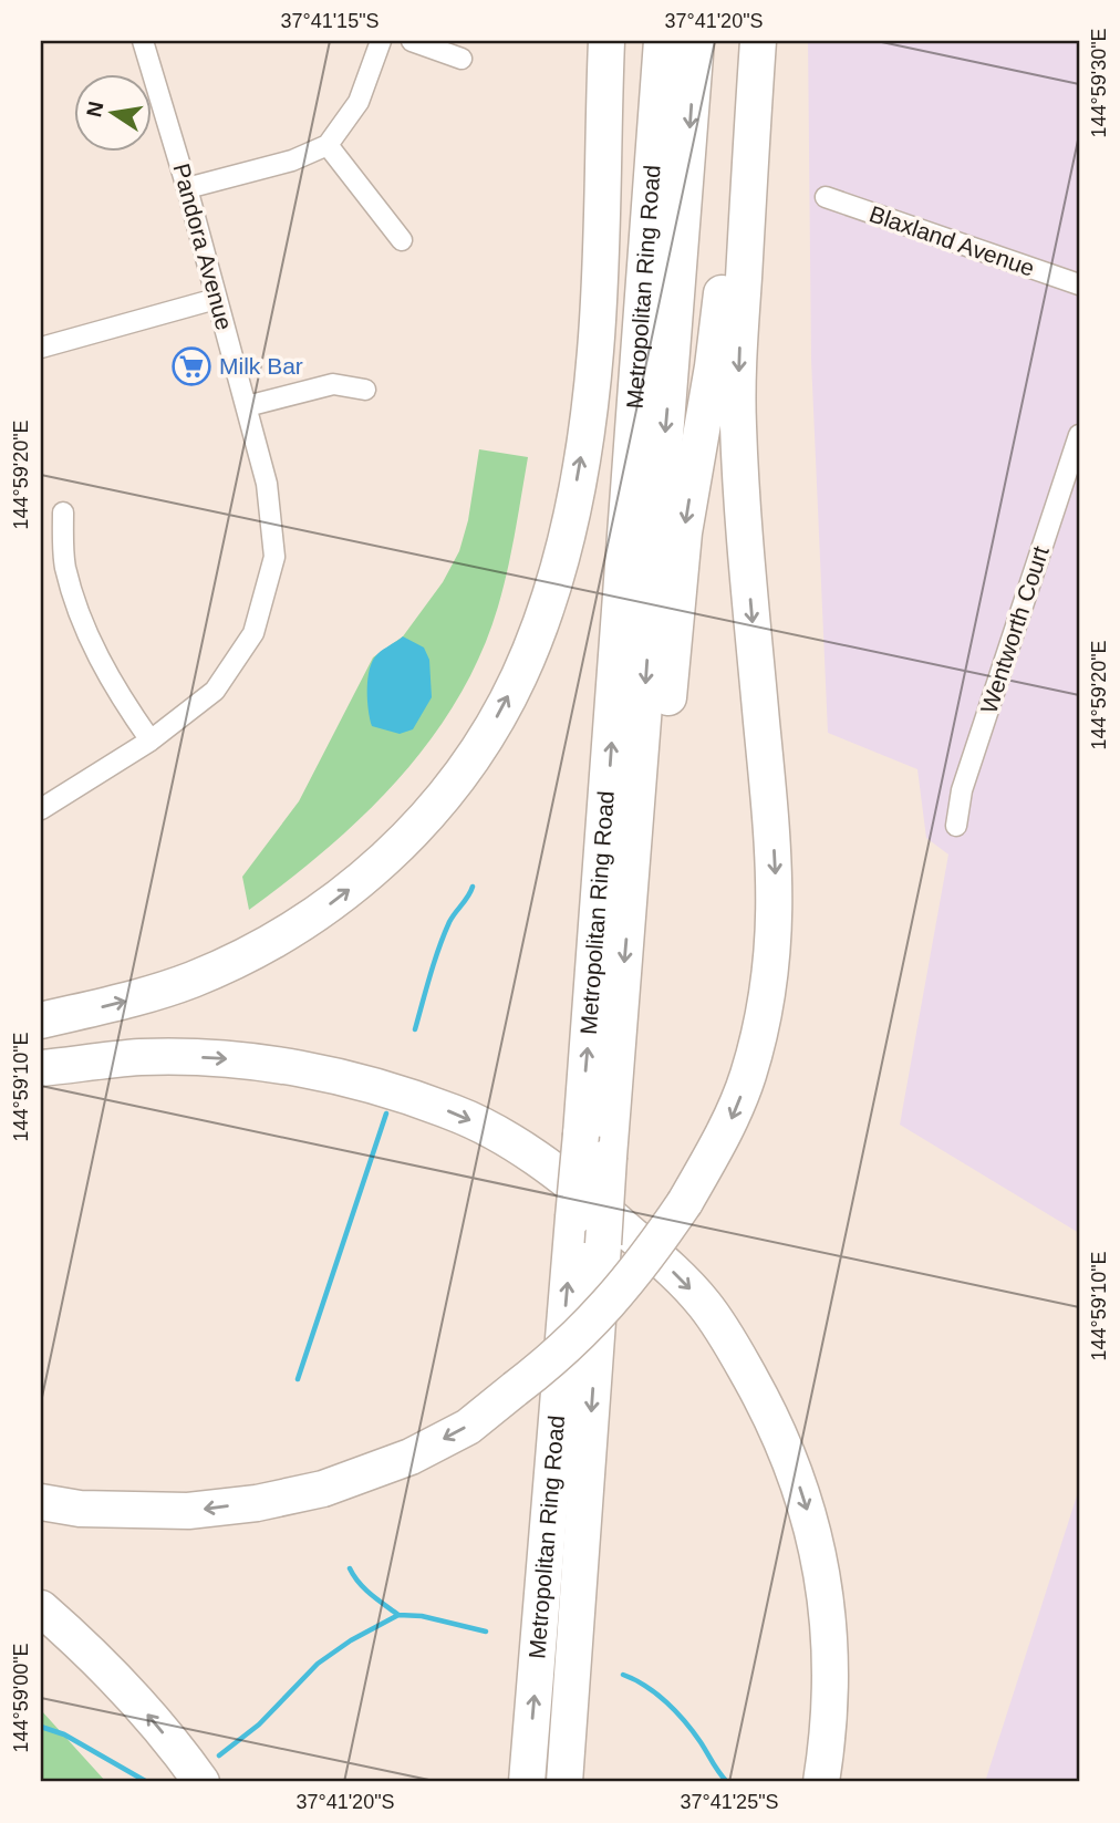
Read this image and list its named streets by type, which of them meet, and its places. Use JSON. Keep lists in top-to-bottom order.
{
  "streets": {
    "highway": ["Metropolitan Ring Road"],
    "street": ["Blaxland Avenue", "Pandora Avenue", "Wentworth Court"]
  },
  "places": {
    "supermarket": ["Milk Bar"]
  },
  "north": "left",
  "coordinates": [
    "37°41'15\"S",
    "37°41'20\"S",
    "144°59'30\"E",
    "144°59'20\"E",
    "144°59'10\"E",
    "144°59'00\"E",
    "37°41'25\"S"
  ]
}
